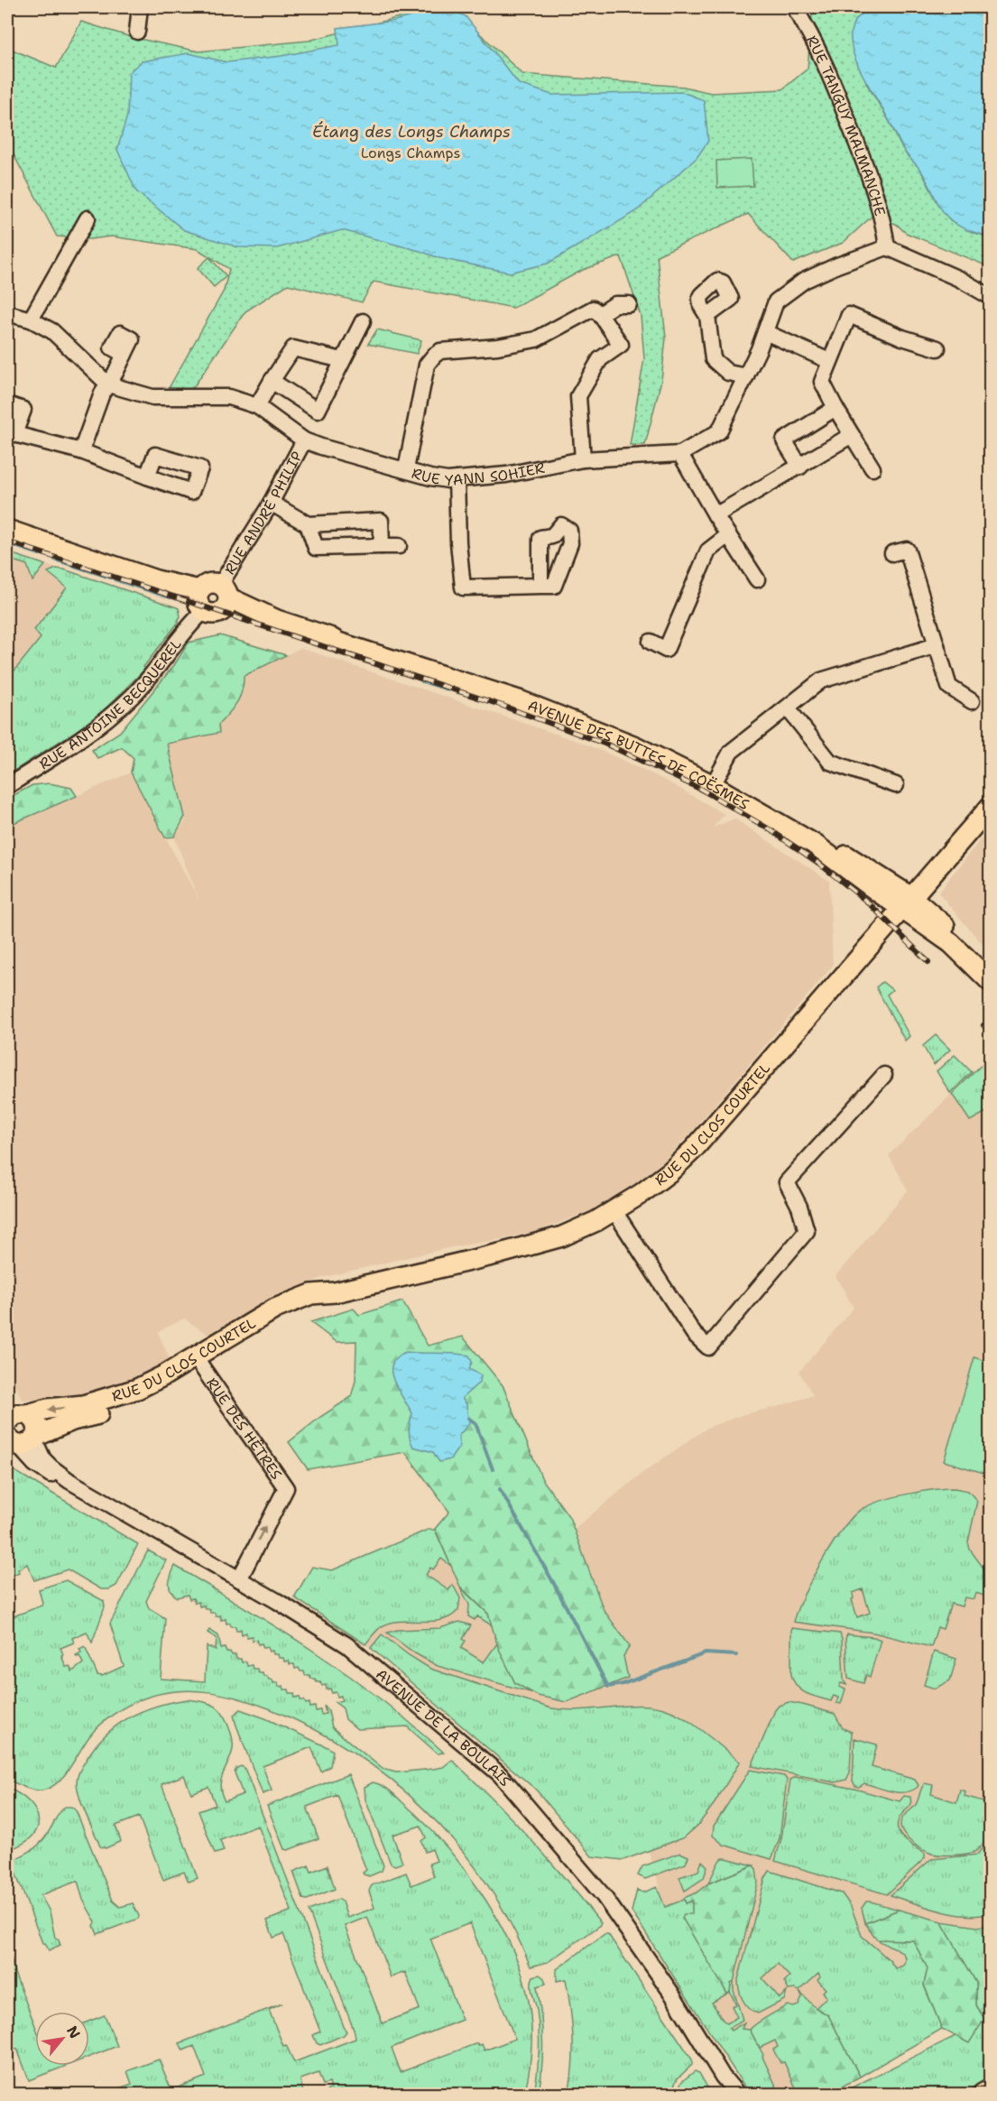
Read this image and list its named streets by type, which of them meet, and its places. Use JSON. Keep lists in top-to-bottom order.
{
  "streets": {
    "main road": ["AVENUE DES BUTTES DE COËSMES", "RUE DU CLOS COURTEL"],
    "street": [
      "RUE TANGUY MALMANCHE",
      "RUE YANN SOHIER",
      "RUE ANDRÉ PHILIP",
      "RUE ANTOINE BECQUEREL",
      "RUE DES HÊTRES",
      "AVENUE DE LA BOULAIS"
    ]
  },
  "crossings": [
    ["RUE TANGUY MALMANCHE", "RUE YANN SOHIER"],
    ["RUE YANN SOHIER", "RUE ANDRÉ PHILIP"],
    ["RUE ANDRÉ PHILIP", "RUE ANTOINE BECQUEREL"],
    ["RUE ANDRÉ PHILIP", "AVENUE DES BUTTES DE COËSMES"],
    ["RUE ANTOINE BECQUEREL", "AVENUE DES BUTTES DE COËSMES"],
    ["AVENUE DES BUTTES DE COËSMES", "RUE DU CLOS COURTEL"],
    ["RUE DU CLOS COURTEL", "RUE DES HÊTRES"],
    ["RUE DU CLOS COURTEL", "AVENUE DE LA BOULAIS"],
    ["RUE DES HÊTRES", "AVENUE DE LA BOULAIS"]
  ],
  "one_way": ["RUE DES HÊTRES"],
  "water": ["Étang des Longs Champs"],
  "parks": ["Longs Champs"],
  "north": "top right"
}
